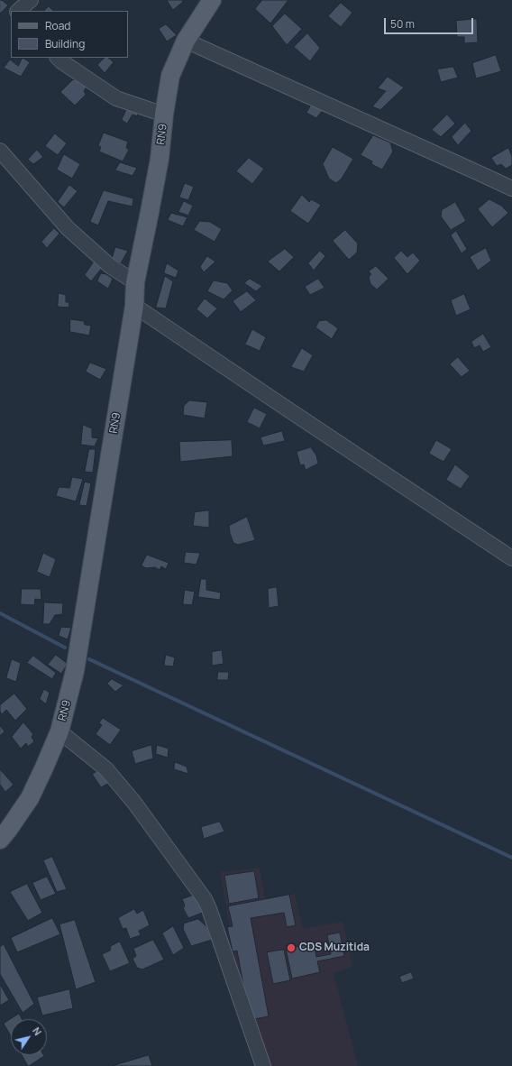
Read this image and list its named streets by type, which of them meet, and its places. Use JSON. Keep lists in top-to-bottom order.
{
  "streets": {
    "main road": ["RN9"]
  },
  "places": ["CDS Muzitida"],
  "legend": ["Road", "Building"],
  "scale_bar": "50 m",
  "north": "top right"
}
